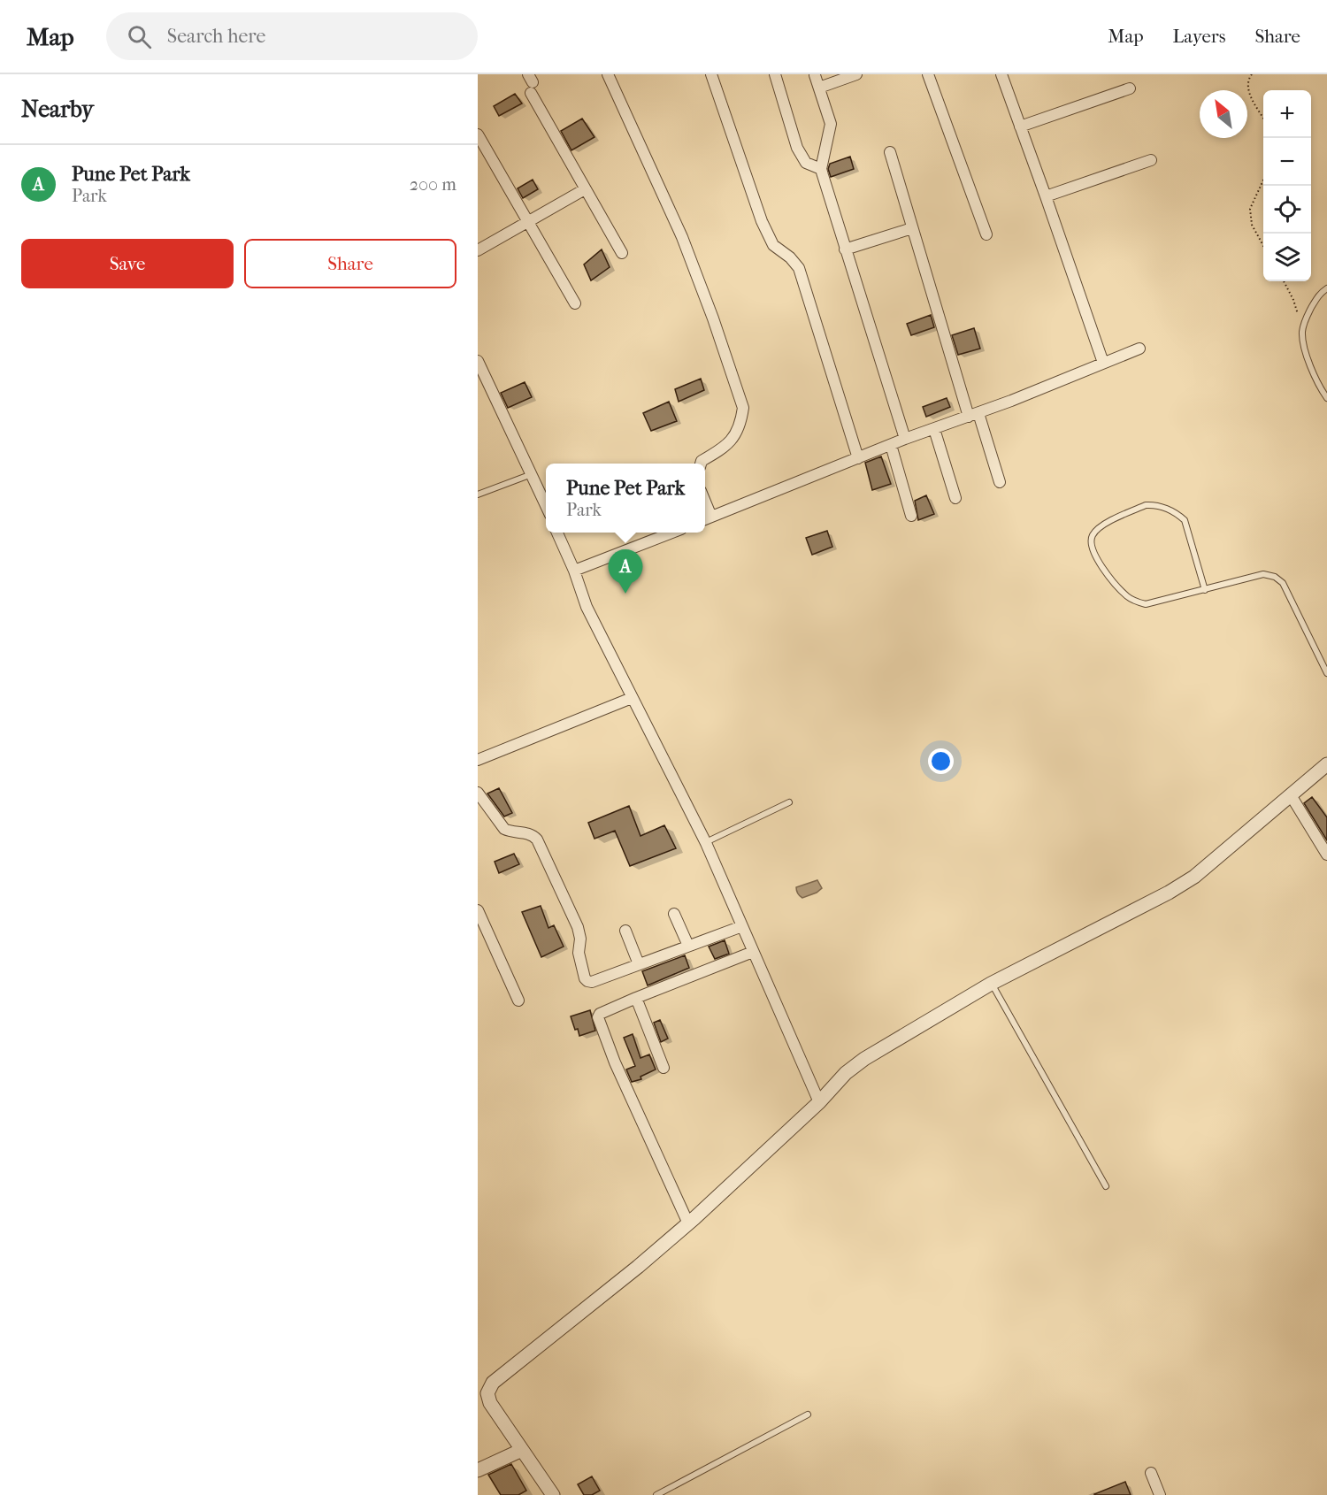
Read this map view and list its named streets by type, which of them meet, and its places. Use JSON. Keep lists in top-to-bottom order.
{
  "north": "top left",
  "page": {
    "header": "Map",
    "search": "Search here",
    "nav": ["Map", "Layers", "Share"],
    "heading": "Nearby",
    "map_buttons": ["+", "−"],
    "list": [
      {
        "mark": "A",
        "name": "Pune Pet Park",
        "note": "Park",
        "value": "200 m"
      }
    ],
    "buttons": ["Save", "Share"],
    "popup": ["Pune Pet Park", "Park"],
    "pins": "A"
  }
}
